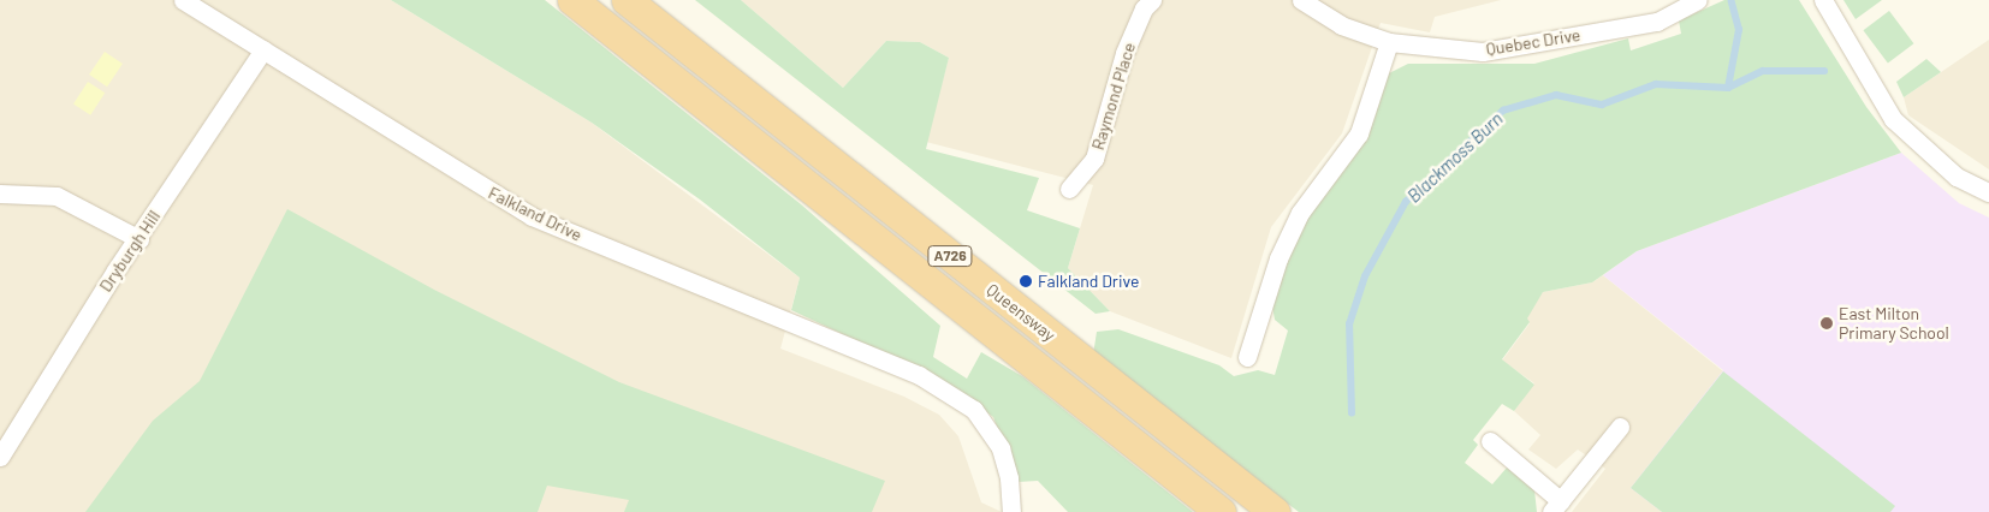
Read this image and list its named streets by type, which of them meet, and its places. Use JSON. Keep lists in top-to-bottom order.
{
  "streets": {
    "highway": ["A726", "Queensway"],
    "street": [
      "Quebec Drive",
      "Raymond Place",
      "Falkland Drive",
      "Dryburgh Hill"
    ]
  },
  "crossings": [
    ["Falkland Drive", "Dryburgh Hill"]
  ],
  "water": ["Blackmoss Burn"],
  "places": ["Falkland Drive", "East Milton Primary School"]
}
